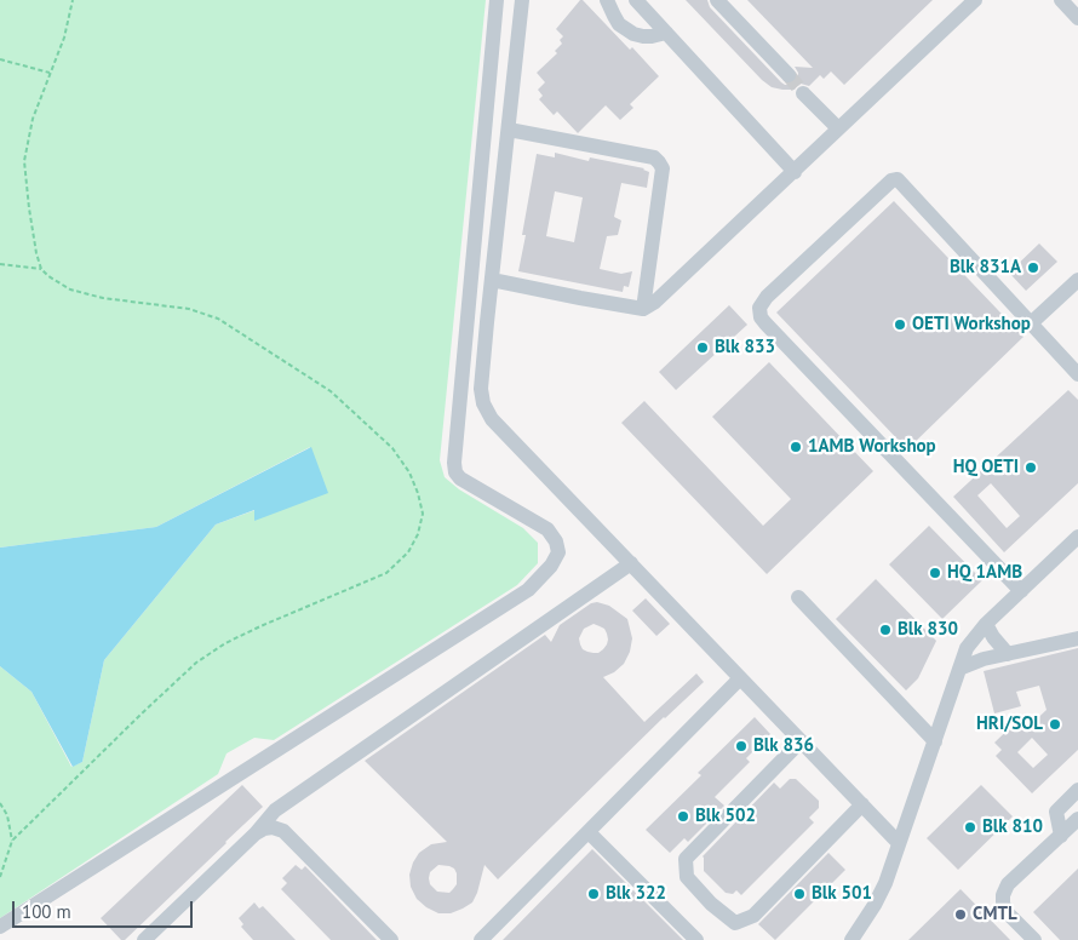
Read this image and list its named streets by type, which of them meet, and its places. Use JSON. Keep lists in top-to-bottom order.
{
  "places": [
    "Blk 831A",
    "OETI Workshop",
    "Blk 833",
    "1AMB Workshop",
    "HQ OETI",
    "HQ 1AMB",
    "Blk 830",
    "HRI/SOL",
    "Blk 836",
    "Blk 502",
    "Blk 810",
    "Blk 322",
    "Blk 501",
    "CMTL"
  ],
  "scale_bar": "100 m"
}
